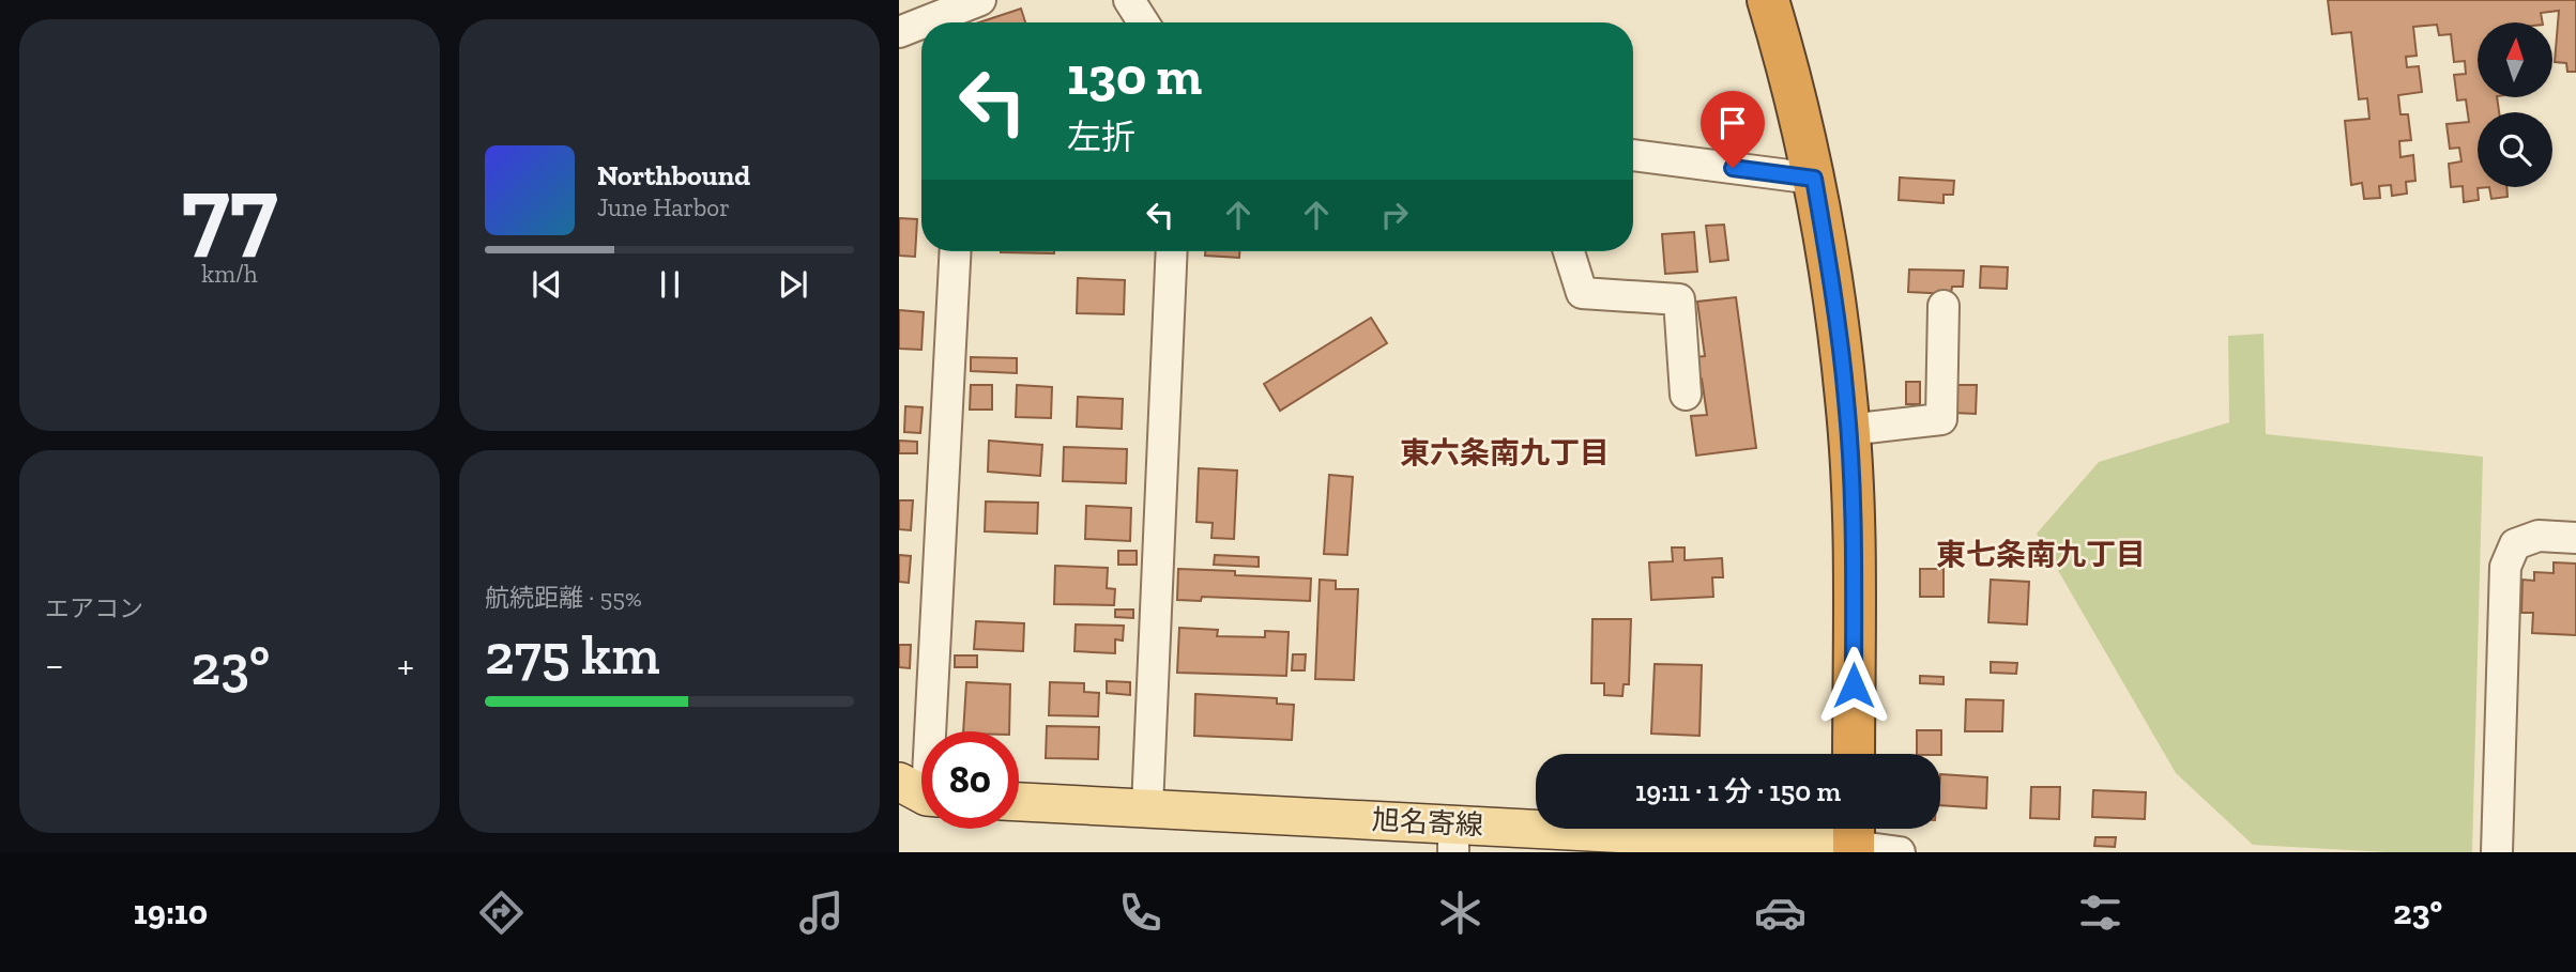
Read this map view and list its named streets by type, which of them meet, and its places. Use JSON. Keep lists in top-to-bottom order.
{
  "streets": {
    "main road": ["旭名寄線"]
  },
  "districts": ["東六条南九丁目", "東七条南九丁目"],
  "north": "top",
  "page": {
    "tile": [
      ["77", "km/h"],
      "エアコン",
      ["航続距離 · 55%", "275 km"]
    ],
    "turn": ["130 m", "左折"],
    "song": ["Northbound", "June Harbor"],
    "heat": ["−", "23°", "+"],
    "limit": "80",
    "trip": "19:11 · 1 分 · 150 m",
    "tabs": ["19:10", "23°"]
  }
}
